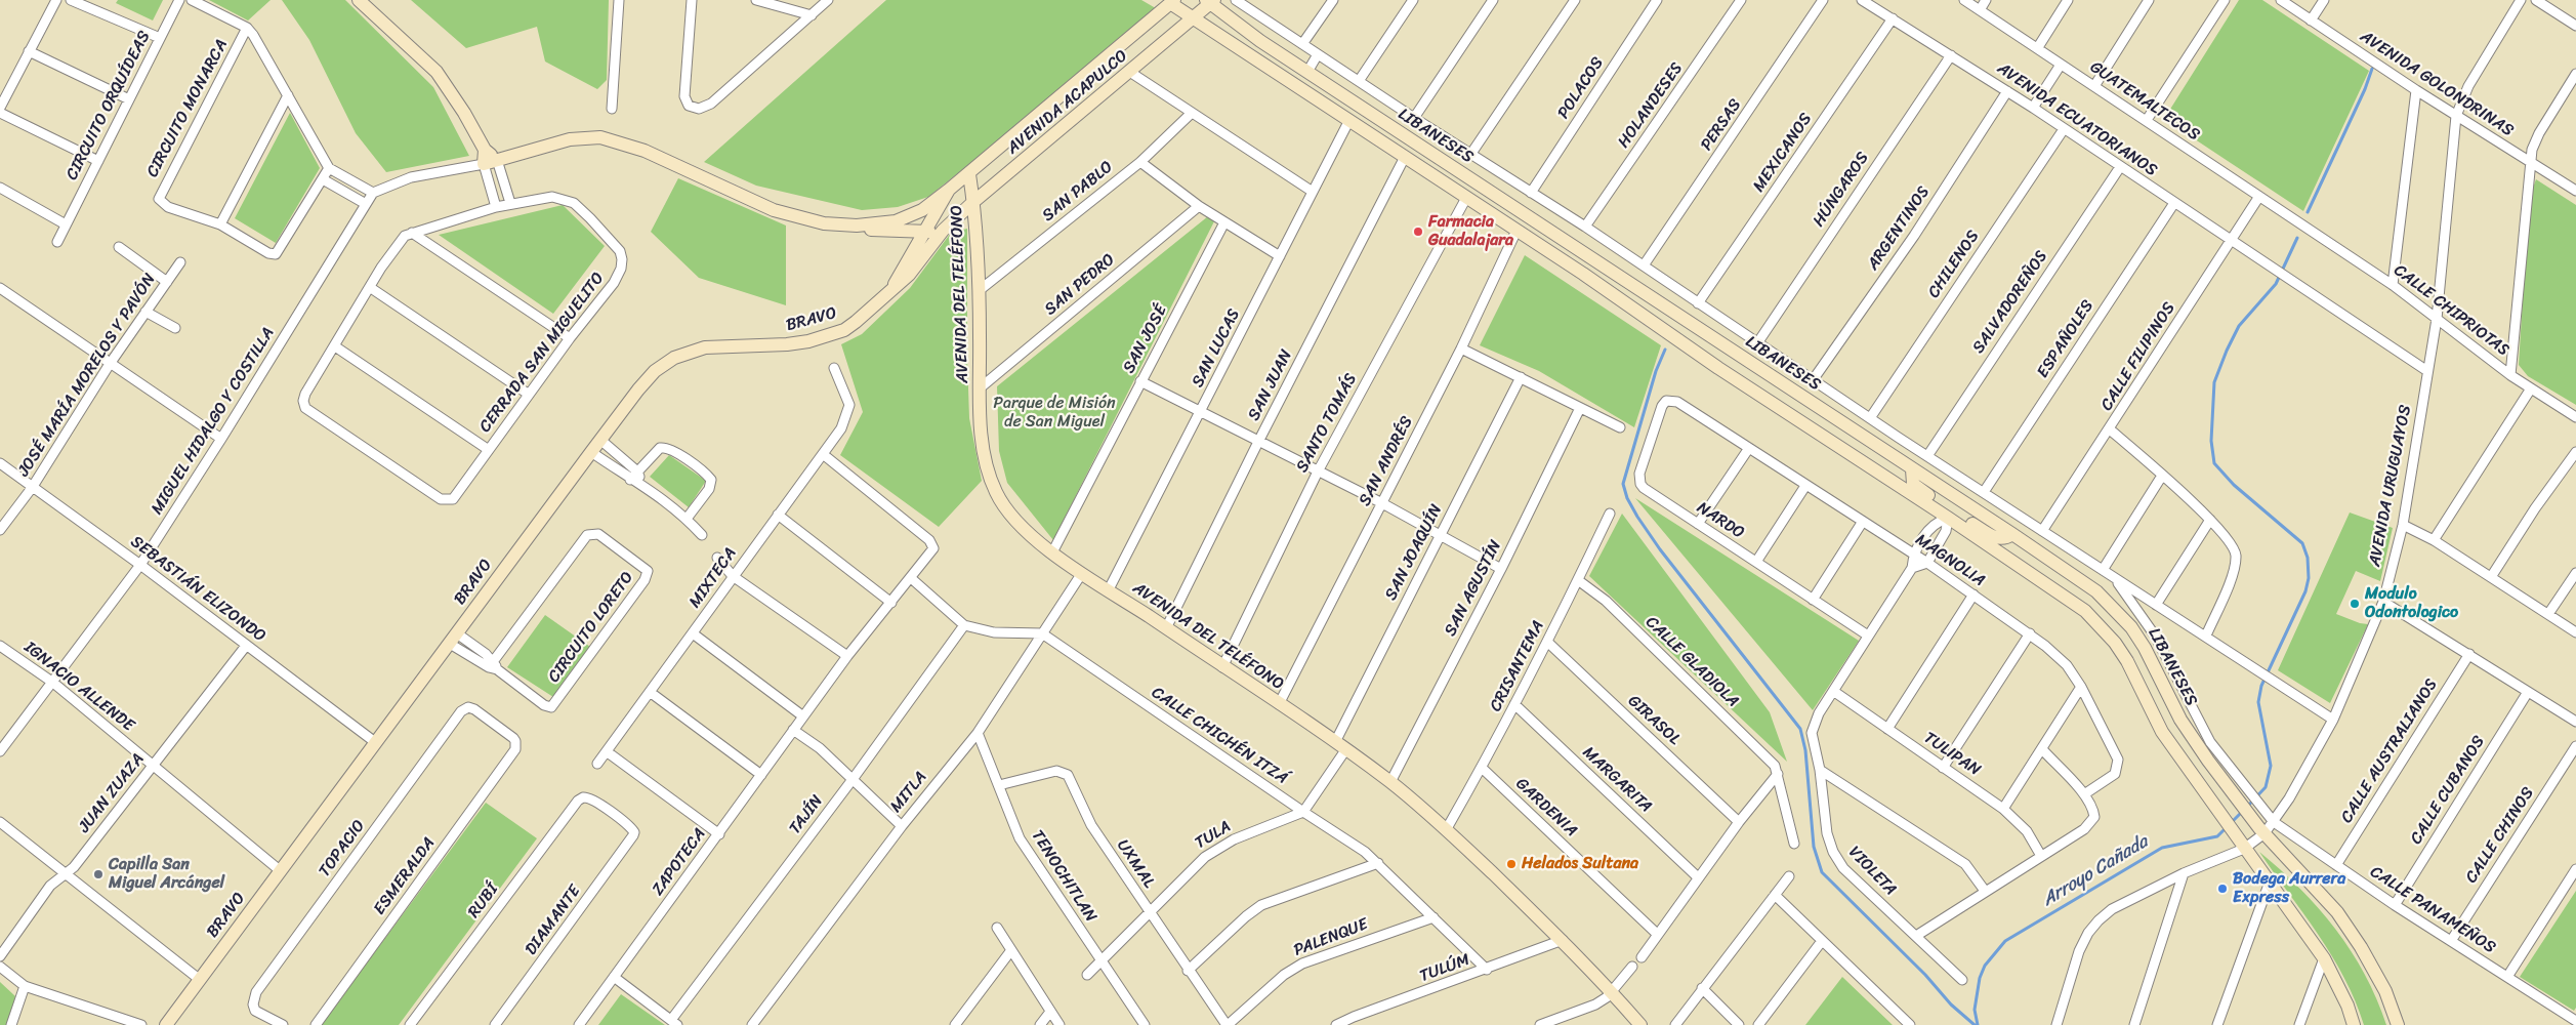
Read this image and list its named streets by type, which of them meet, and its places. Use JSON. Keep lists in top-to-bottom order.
{
  "streets": {
    "main road": [
      "AVENIDA ACAPULCO",
      "LIBANESES",
      "AVENIDA DEL TELÉFONO",
      "BRAVO"
    ],
    "street": [
      "AVENIDA GOLONDRINAS",
      "POLACOS",
      "GUATEMALTECOS",
      "CIRCUITO ORQUÍDEAS",
      "HOLANDESES",
      "CIRCUITO MONARCA",
      "AVENIDA ECUATORIANOS",
      "PERSAS",
      "MEXICANOS",
      "HÚNGAROS",
      "SAN PABLO",
      "ARGENTINOS",
      "CHILENOS",
      "SAN PEDRO",
      "SALVADOREÑOS",
      "CALLE CHIPRIOTAS",
      "SAN JOSÉ",
      "ESPAÑOLES",
      "SAN LUCAS",
      "CERRADA SAN MIGUELITO",
      "CALLE FILIPINOS",
      "JOSÉ MARÍA MORELOS Y PAVÓN",
      "SAN JUAN",
      "MIGUEL HIDALGO Y COSTILLA",
      "SANTO TOMÁS",
      "SAN ANDRÉS",
      "AVENIDA URUGUAYOS",
      "NARDO",
      "SAN JOAQUÍN",
      "MAGNOLIA",
      "MIXTECA",
      "SAN AGUSTÍN",
      "SEBASTIÁN ELIZONDO",
      "CIRCUITO LORETO",
      "CALLE GLADIOLA",
      "CRISANTEMA",
      "IGNACIO ALLENDE",
      "GIRASOL",
      "CALLE CHICHÉN ITZÁ",
      "CALLE AUSTRALIANOS",
      "TULIPAN",
      "MARGARITA",
      "CALLE CUBANOS",
      "MITLA",
      "JUAN ZUAZA",
      "GARDENIA",
      "TAJÍN",
      "TULA",
      "CALLE CHINOS",
      "TOPACIO",
      "ZAPOTECA",
      "UXMAL",
      "VIOLETA",
      "ESMERALDA",
      "TENOCHITLAN",
      "RUBÍ",
      "CALLE PANAMEÑOS",
      "DIAMANTE",
      "PALENQUE",
      "TULÚM"
    ]
  },
  "crossings": [
    ["AVENIDA GOLONDRINAS", "AVENIDA URUGUAYOS"],
    ["POLACOS", "LIBANESES"],
    ["GUATEMALTECOS", "CALLE CHIPRIOTAS"],
    ["GUATEMALTECOS", "CALLE FILIPINOS"],
    ["AVENIDA ACAPULCO", "LIBANESES"],
    ["AVENIDA ACAPULCO", "AVENIDA DEL TELÉFONO"],
    ["AVENIDA ACAPULCO", "BRAVO"],
    ["HOLANDESES", "LIBANESES"],
    ["AVENIDA ECUATORIANOS", "MEXICANOS"],
    ["AVENIDA ECUATORIANOS", "HÚNGAROS"],
    ["AVENIDA ECUATORIANOS", "ARGENTINOS"],
    ["AVENIDA ECUATORIANOS", "CHILENOS"],
    ["AVENIDA ECUATORIANOS", "SALVADOREÑOS"],
    ["AVENIDA ECUATORIANOS", "ESPAÑOLES"],
    ["AVENIDA ECUATORIANOS", "CALLE FILIPINOS"],
    ["AVENIDA ECUATORIANOS", "AVENIDA URUGUAYOS"],
    ["PERSAS", "LIBANESES"],
    ["LIBANESES", "MEXICANOS"],
    ["LIBANESES", "HÚNGAROS"],
    ["LIBANESES", "ARGENTINOS"],
    ["LIBANESES", "CHILENOS"],
    ["LIBANESES", "SALVADOREÑOS"],
    ["LIBANESES", "ESPAÑOLES"],
    ["LIBANESES", "SAN LUCAS"],
    ["LIBANESES", "CALLE FILIPINOS"],
    ["LIBANESES", "SAN JUAN"],
    ["LIBANESES", "SANTO TOMÁS"],
    ["LIBANESES", "SAN ANDRÉS"],
    ["LIBANESES", "AVENIDA URUGUAYOS"],
    ["LIBANESES", "CALLE PANAMEÑOS"],
    ["SAN PABLO", "AVENIDA DEL TELÉFONO"],
    ["SAN PEDRO", "AVENIDA DEL TELÉFONO"],
    ["AVENIDA DEL TELÉFONO", "SAN JOSÉ"],
    ["AVENIDA DEL TELÉFONO", "SAN LUCAS"],
    ["AVENIDA DEL TELÉFONO", "SAN JUAN"],
    ["AVENIDA DEL TELÉFONO", "SANTO TOMÁS"],
    ["AVENIDA DEL TELÉFONO", "SAN ANDRÉS"],
    ["AVENIDA DEL TELÉFONO", "SAN JOAQUÍN"],
    ["AVENIDA DEL TELÉFONO", "SAN AGUSTÍN"],
    ["AVENIDA DEL TELÉFONO", "CRISANTEMA"],
    ["AVENIDA DEL TELÉFONO", "MITLA"],
    ["AVENIDA DEL TELÉFONO", "TULÚM"],
    ["CALLE CHIPRIOTAS", "AVENIDA URUGUAYOS"],
    ["BRAVO", "SEBASTIÁN ELIZONDO"],
    ["BRAVO", "IGNACIO ALLENDE"],
    ["JOSÉ MARÍA MORELOS Y PAVÓN", "SEBASTIÁN ELIZONDO"],
    ["MIGUEL HIDALGO Y COSTILLA", "SEBASTIÁN ELIZONDO"],
    ["MIGUEL HIDALGO Y COSTILLA", "IGNACIO ALLENDE"],
    ["AVENIDA URUGUAYOS", "CALLE PANAMEÑOS"],
    ["NARDO", "MAGNOLIA"],
    ["MIXTECA", "ZAPOTECA"],
    ["SEBASTIÁN ELIZONDO", "JUAN ZUAZA"],
    ["CALLE GLADIOLA", "CRISANTEMA"],
    ["CRISANTEMA", "GIRASOL"],
    ["CRISANTEMA", "MARGARITA"],
    ["CRISANTEMA", "GARDENIA"],
    ["IGNACIO ALLENDE", "JUAN ZUAZA"],
    ["CALLE CHICHÉN ITZÁ", "MITLA"],
    ["CALLE CHICHÉN ITZÁ", "TULA"],
    ["CALLE CHICHÉN ITZÁ", "PALENQUE"],
    ["CALLE CHICHÉN ITZÁ", "TULÚM"],
    ["CALLE AUSTRALIANOS", "CALLE PANAMEÑOS"],
    ["TULIPAN", "VIOLETA"],
    ["CALLE CUBANOS", "CALLE PANAMEÑOS"],
    ["MITLA", "TENOCHITLAN"],
    ["TULA", "UXMAL"],
    ["TULA", "TENOCHITLAN"],
    ["CALLE CHINOS", "CALLE PANAMEÑOS"],
    ["TOPACIO", "ESMERALDA"],
    ["UXMAL", "TENOCHITLAN"],
    ["UXMAL", "PALENQUE"],
    ["RUBÍ", "DIAMANTE"]
  ],
  "water": ["Arroyo Cañada"],
  "parks": ["Parque de Misión de San Miguel"],
  "places": [
    "Farmacia Guadalajara",
    "Modulo Odontologico",
    "Helados Sultana",
    "Capilla San Miguel Arcángel",
    "Bodega Aurrera Express"
  ]
}
